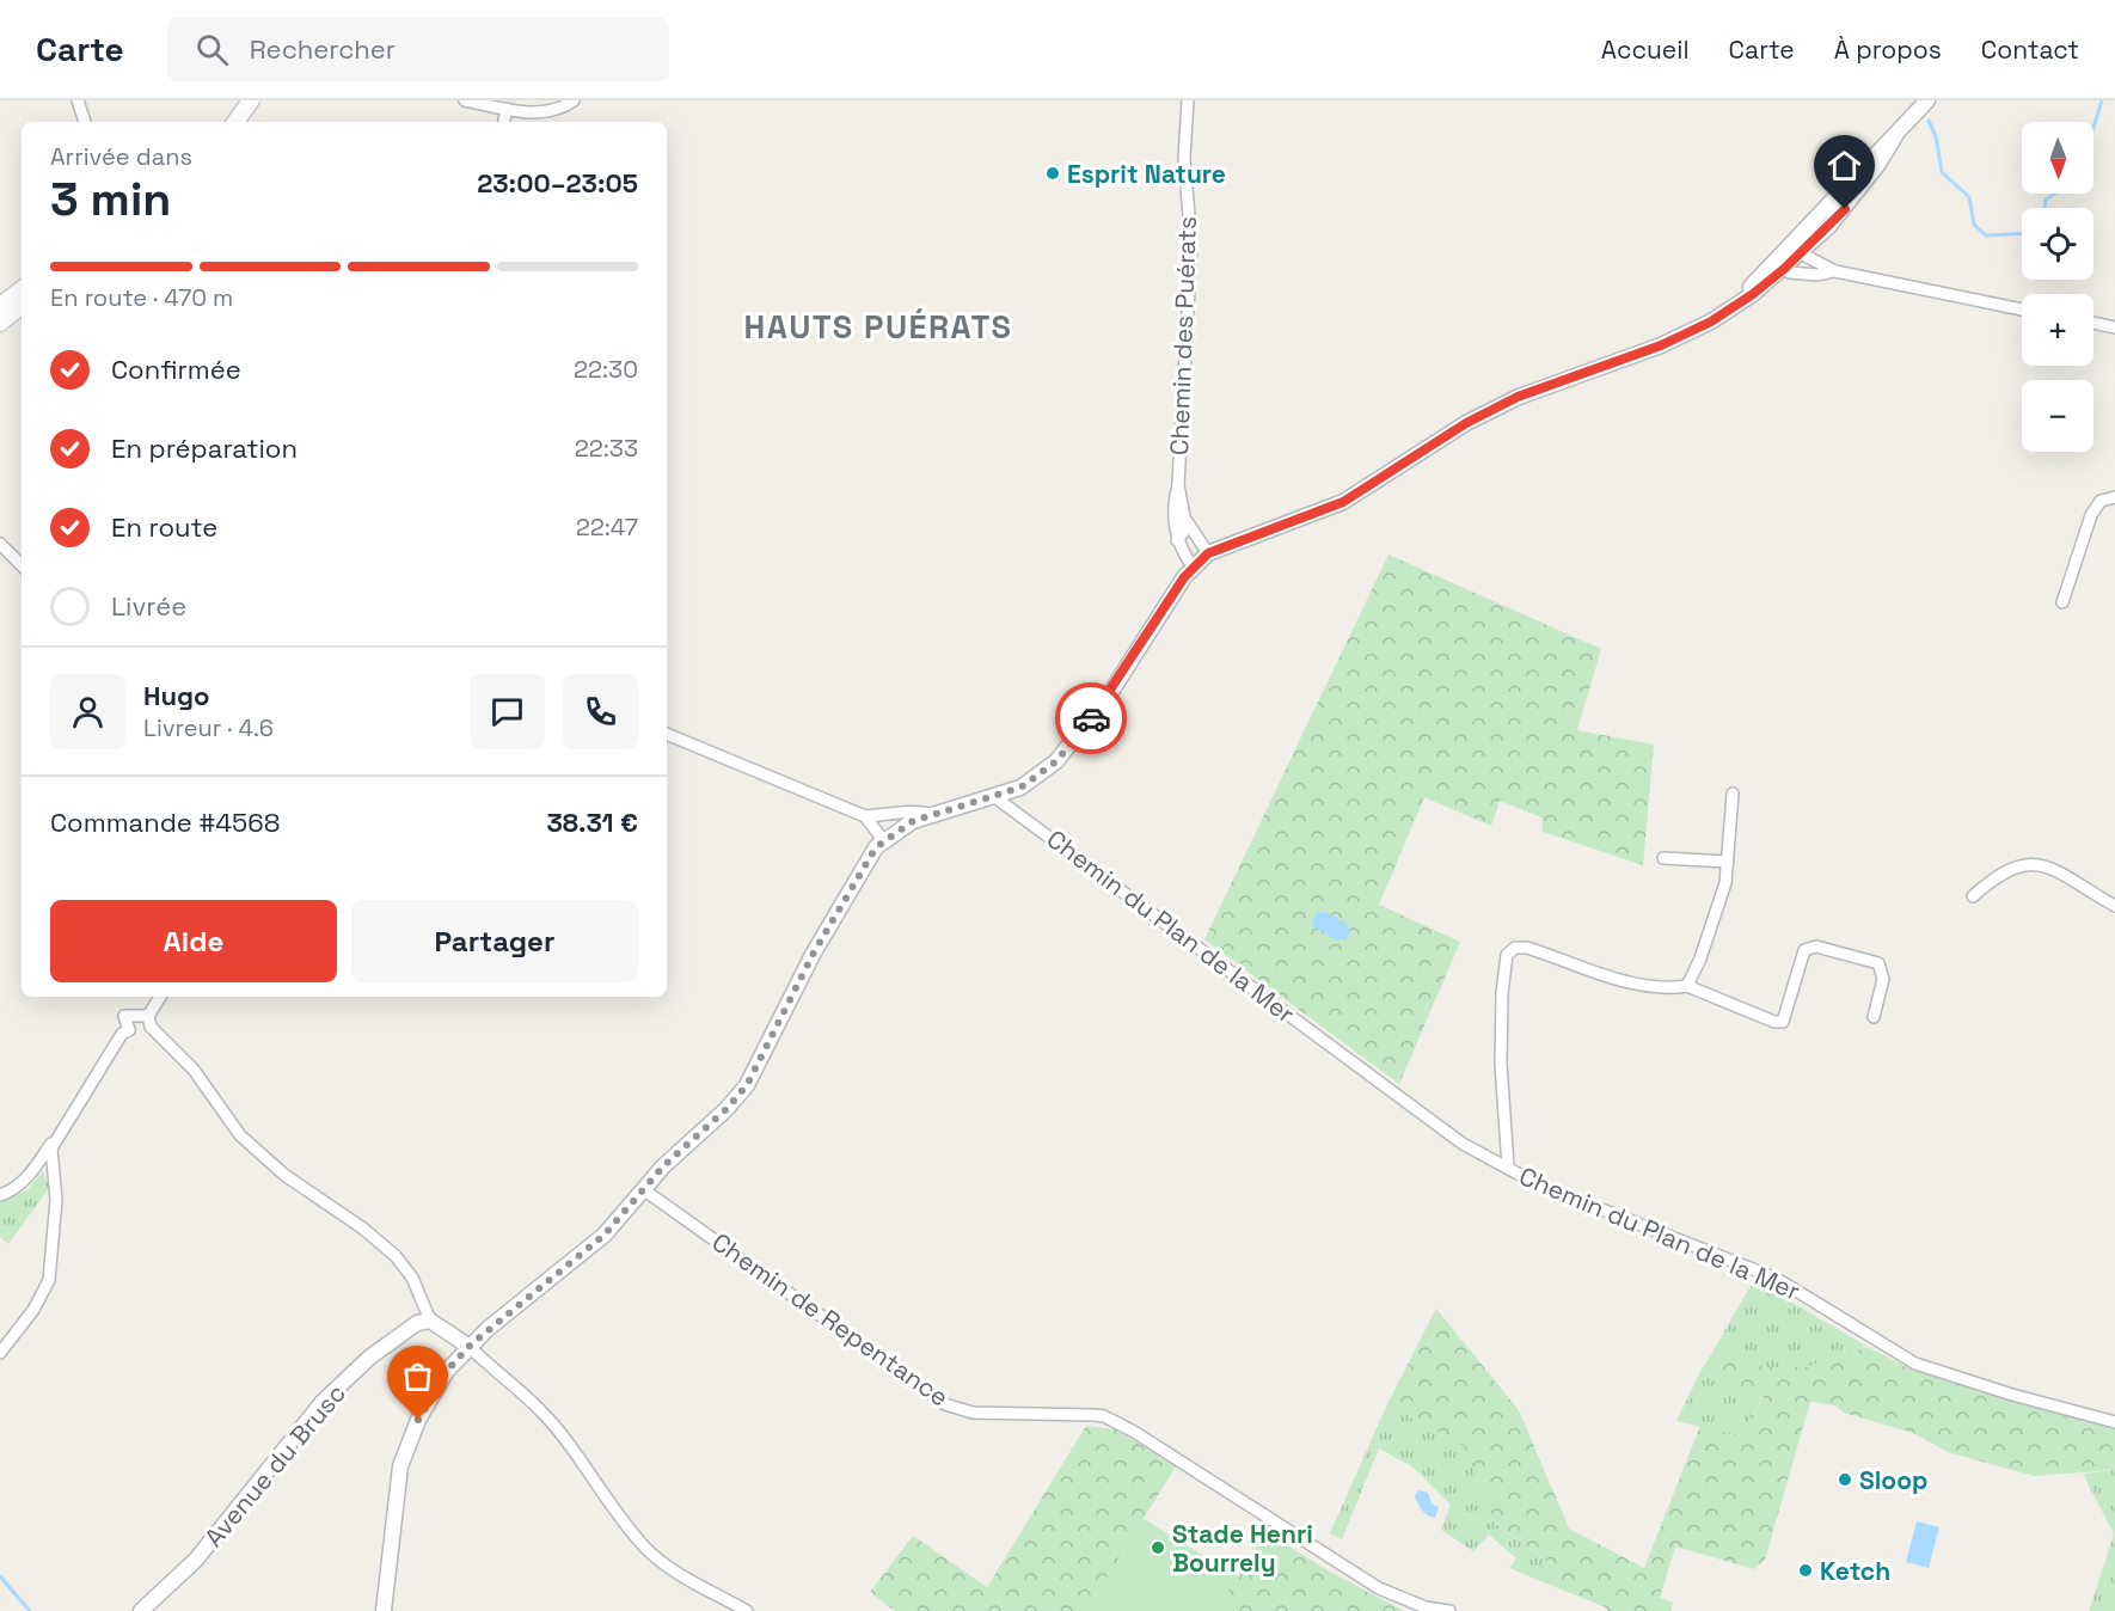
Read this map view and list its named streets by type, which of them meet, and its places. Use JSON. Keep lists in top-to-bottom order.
{
  "streets": {
    "street": [
      "Chemin des Puérats",
      "Chemin du Plan de la Mer",
      "Chemin de Repentance",
      "Avenue du Brusc"
    ]
  },
  "districts": ["HAUTS PUÉRATS"],
  "places": [
    "Esprit Nature",
    "Sloop",
    "Stade Henri Bourrely",
    "Ketch"
  ],
  "north": "bottom",
  "page": {
    "header": "Carte",
    "search": "Rechercher",
    "nav": [
      "Accueil",
      "Carte",
      "À propos",
      "Contact"
    ],
    "map_buttons": ["+", "−"],
    "heading": ["3 min", "Arrivée dans", "23:00–23:05"],
    "panel": [
      "Hugo",
      "Livreur · 4.6",
      "Commande #4568",
      "38.31 €"
    ],
    "bar": "En route · 470 m",
    "list": [
      ["Confirmée", "22:30"],
      ["En préparation", "22:33"],
      ["En route", "22:47"],
      "Livrée"
    ],
    "buttons": ["Aide", "Partager"]
  }
}
